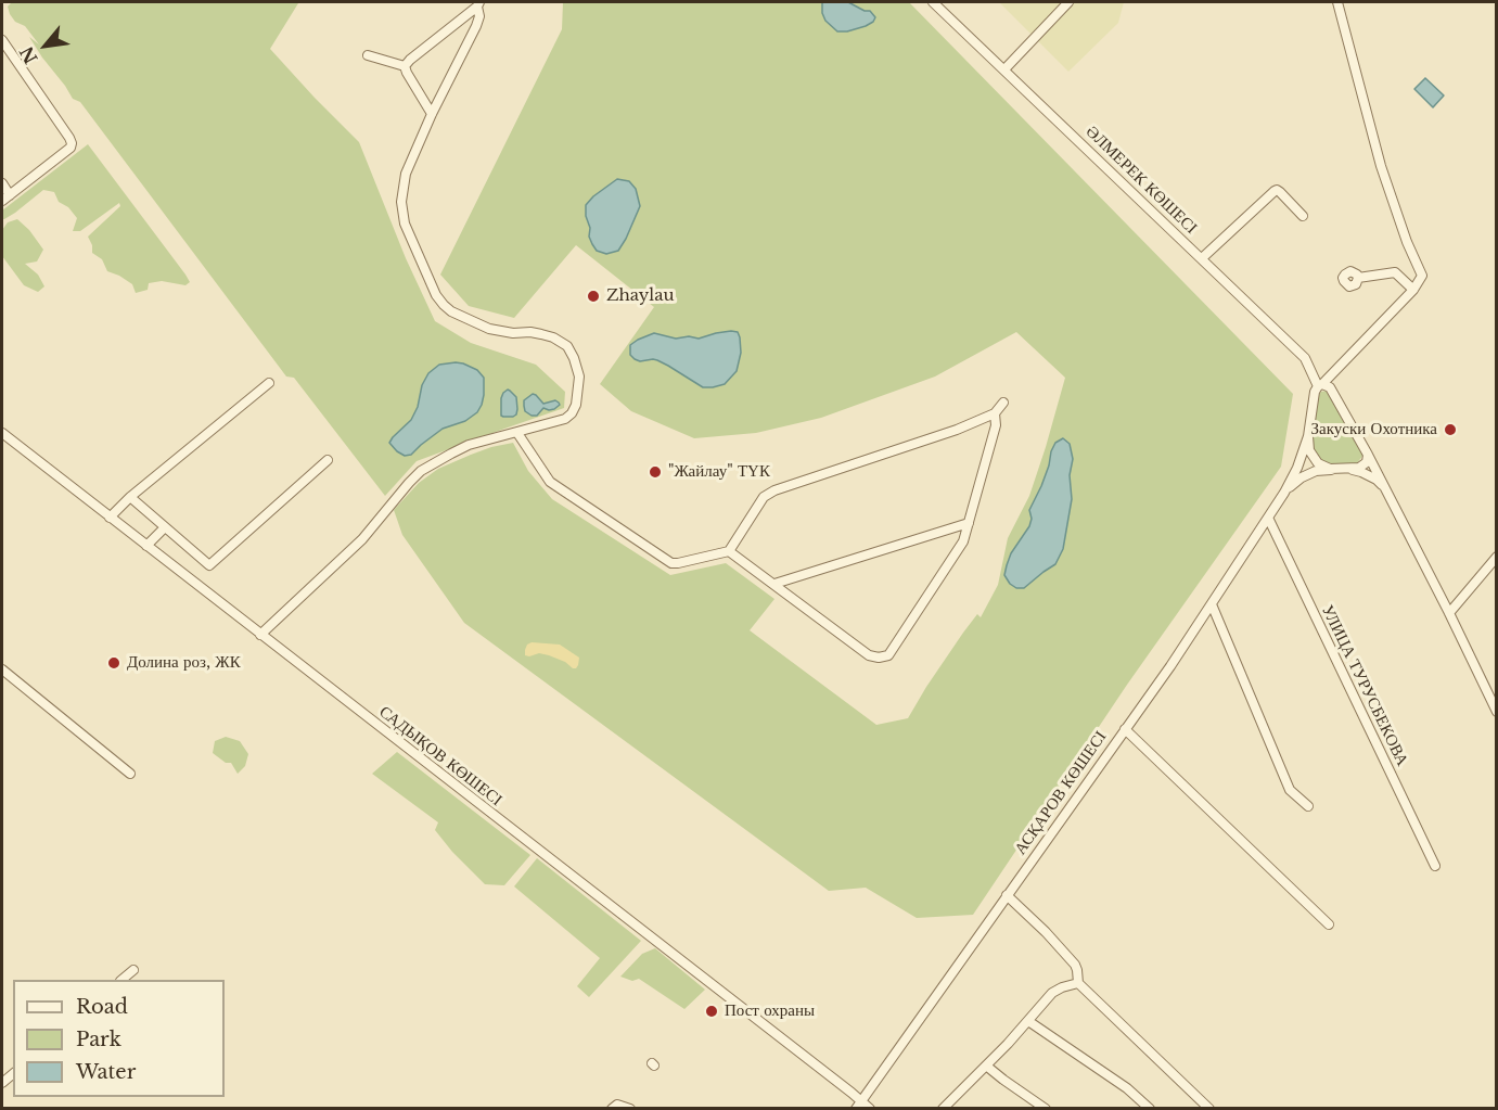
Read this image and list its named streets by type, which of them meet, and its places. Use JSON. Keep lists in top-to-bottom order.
{
  "streets": {
    "street": [
      "ӘЛМЕРЕК КӨШЕСІ",
      "УЛИЦА ТУРУСБЕКОВА",
      "САДЫҚОВ КӨШЕСІ",
      "АСҚАРОВ КӨШЕСІ"
    ]
  },
  "crossings": [
    ["УЛИЦА ТУРУСБЕКОВА", "АСҚАРОВ КӨШЕСІ"],
    ["САДЫҚОВ КӨШЕСІ", "АСҚАРОВ КӨШЕСІ"]
  ],
  "places": [
    "Zhaylau",
    "Закуски Охотника",
    "\"Жайлау\" ТҮК",
    "Долина роз, ЖК",
    "Пост охраны"
  ],
  "legend": ["Road", "Park", "Water"],
  "north": "bottom left"
}
